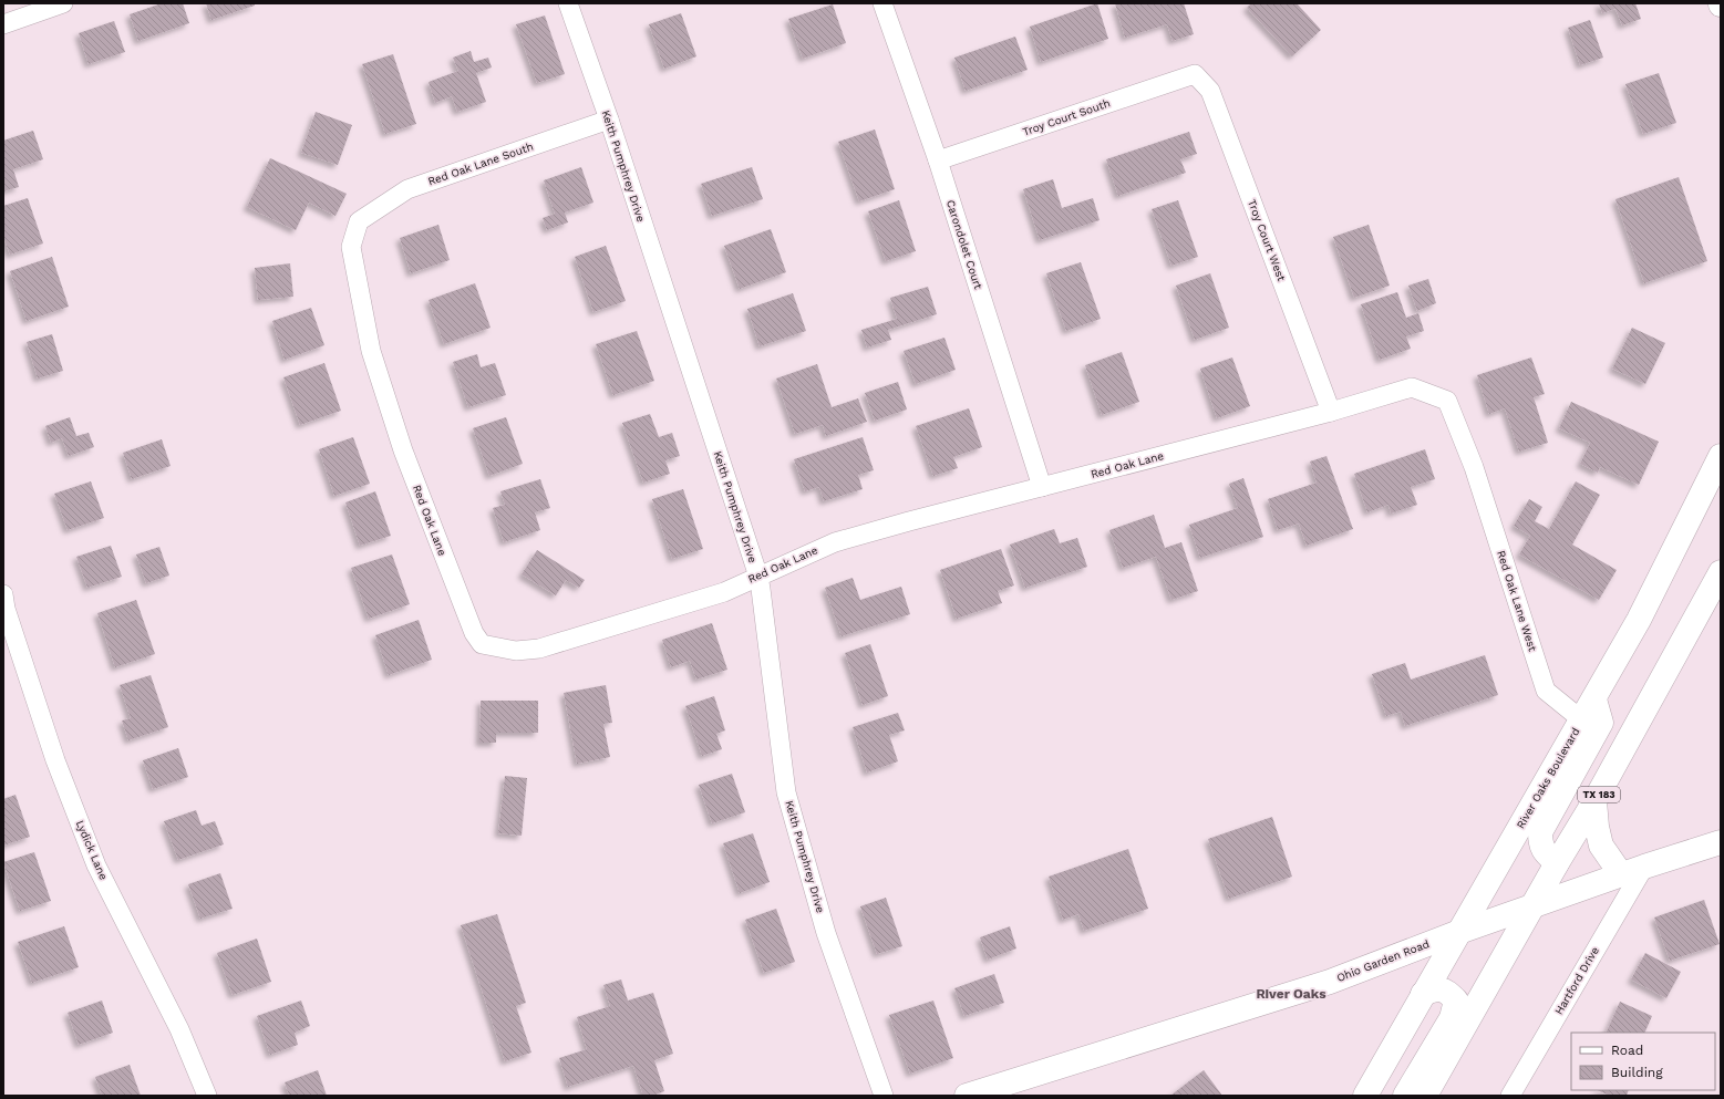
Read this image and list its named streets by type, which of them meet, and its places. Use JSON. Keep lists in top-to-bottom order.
{
  "streets": {
    "main road": ["River Oaks Boulevard", "TX 183", "Ohio Garden Road"],
    "street": [
      "Troy Court South",
      "Red Oak Lane South",
      "Keith Pumphrey Drive",
      "Troy Court West",
      "Carondolet Court",
      "Red Oak Lane",
      "Red Oak Lane West",
      "Lydick Lane",
      "Hartford Drive"
    ]
  },
  "crossings": [
    ["Troy Court South", "Troy Court West"],
    ["Troy Court South", "Carondolet Court"],
    ["Red Oak Lane South", "Keith Pumphrey Drive"],
    ["Red Oak Lane South", "Red Oak Lane"],
    ["Keith Pumphrey Drive", "Red Oak Lane"],
    ["Troy Court West", "Red Oak Lane"],
    ["Carondolet Court", "Red Oak Lane"],
    ["Red Oak Lane", "Red Oak Lane West"],
    ["Red Oak Lane West", "River Oaks Boulevard"],
    ["River Oaks Boulevard", "Ohio Garden Road"],
    ["TX 183", "Ohio Garden Road"],
    ["Ohio Garden Road", "Hartford Drive"]
  ],
  "districts": ["River Oaks"],
  "legend": ["Road", "Building"]
}
